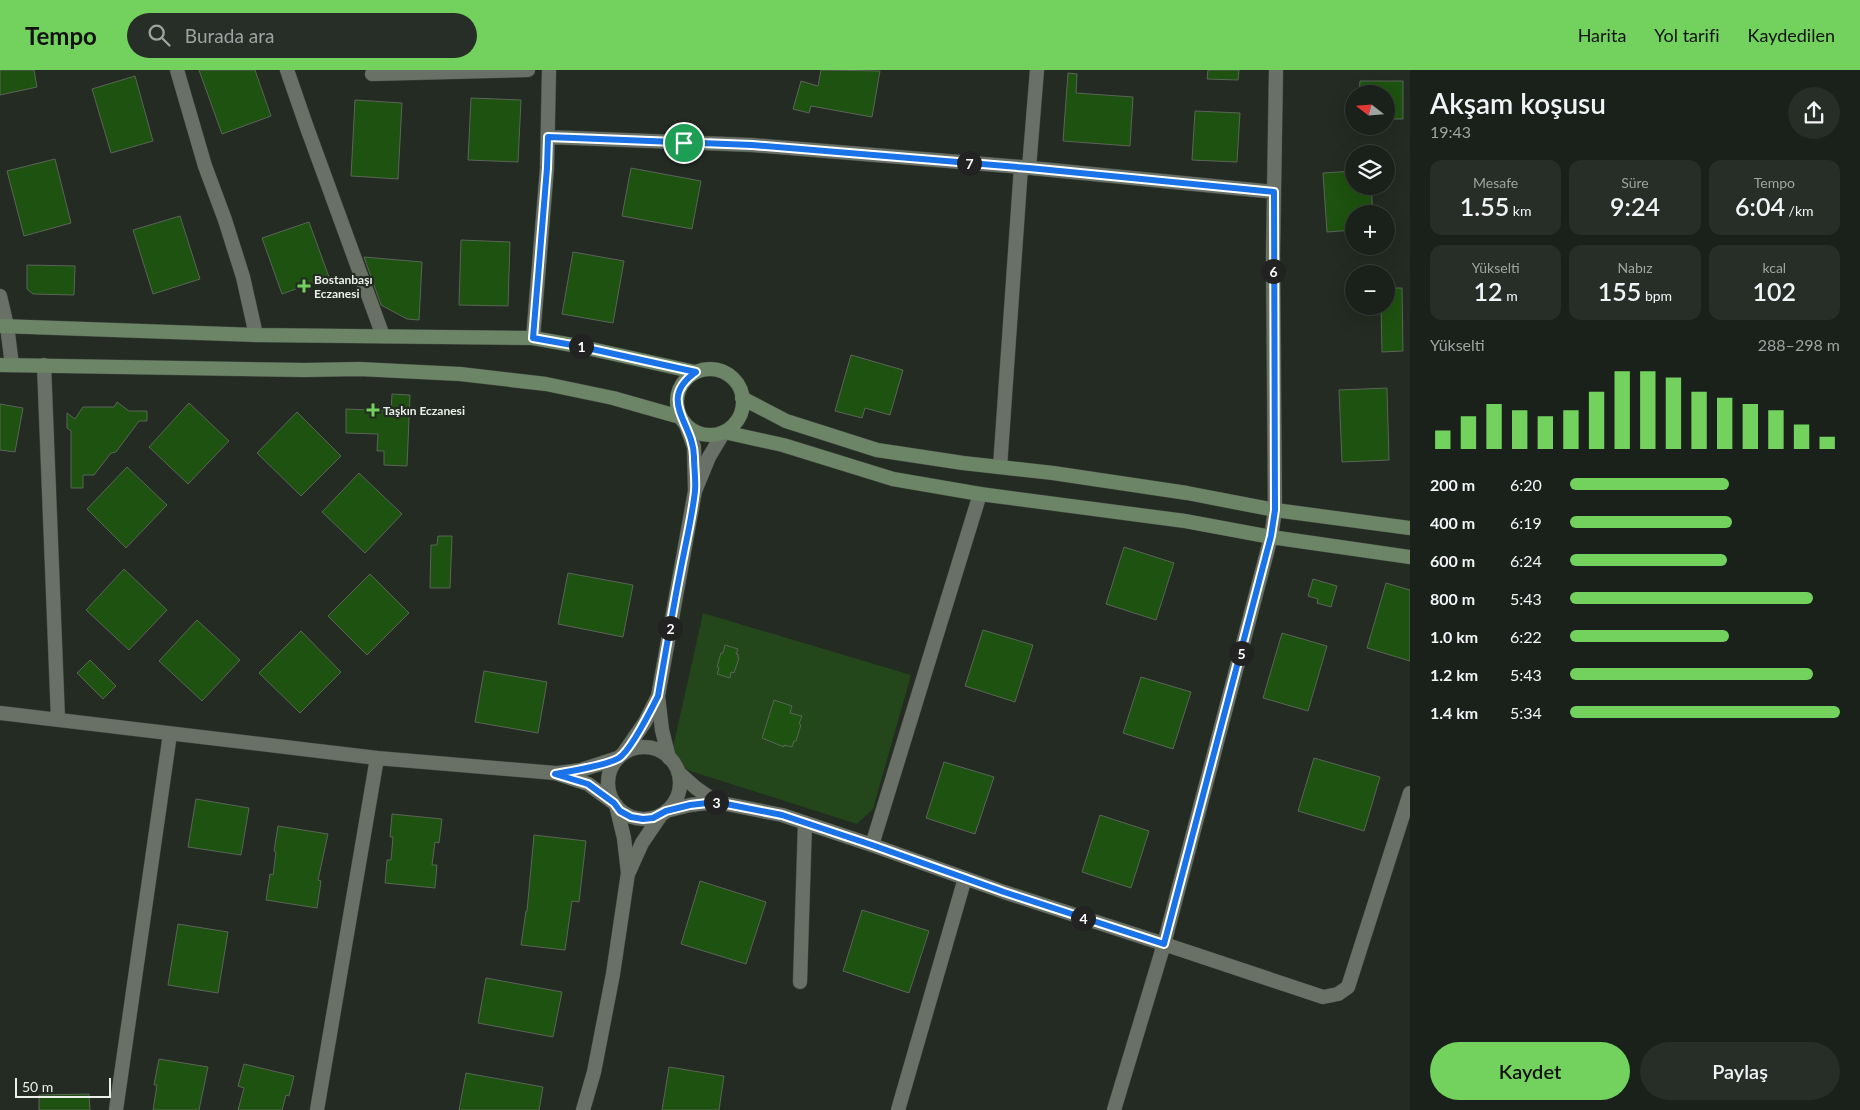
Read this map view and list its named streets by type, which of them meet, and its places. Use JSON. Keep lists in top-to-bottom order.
{
  "places": {
    "health": ["Bostanbaşı Eczanesi", "Taşkın Eczanesi"]
  },
  "scale_bar": "50 m",
  "north": "left",
  "page": {
    "header": "Tempo",
    "search": "Burada ara",
    "nav": ["Harita", "Yol tarifi", "Kaydedilen"],
    "heading": ["Akşam koşusu", "19:43"],
    "map_buttons": ["+", "−"],
    "pins": [
      "7",
      "6",
      "1",
      "2",
      "5",
      "3",
      "4"
    ],
    "stats": [
      ["Mesafe", "1.55 km"],
      ["Süre", "9:24"],
      ["Tempo", "6:04 /km"],
      ["Yükselti", "12 m"],
      ["Nabız", "155 bpm"],
      ["kcal", "102"]
    ],
    "chart": ["Yükselti", "288–298 m"],
    "list": [
      {
        "name": "200 m",
        "note": "6:20"
      },
      {
        "name": "400 m",
        "note": "6:19"
      },
      {
        "name": "600 m",
        "note": "6:24"
      },
      {
        "name": "800 m",
        "note": "5:43"
      },
      {
        "name": "1.0 km",
        "note": "6:22"
      },
      {
        "name": "1.2 km",
        "note": "5:43"
      },
      {
        "name": "1.4 km",
        "note": "5:34"
      }
    ],
    "buttons": ["Kaydet", "Paylaş"],
    "scale": "50 m"
  }
}
